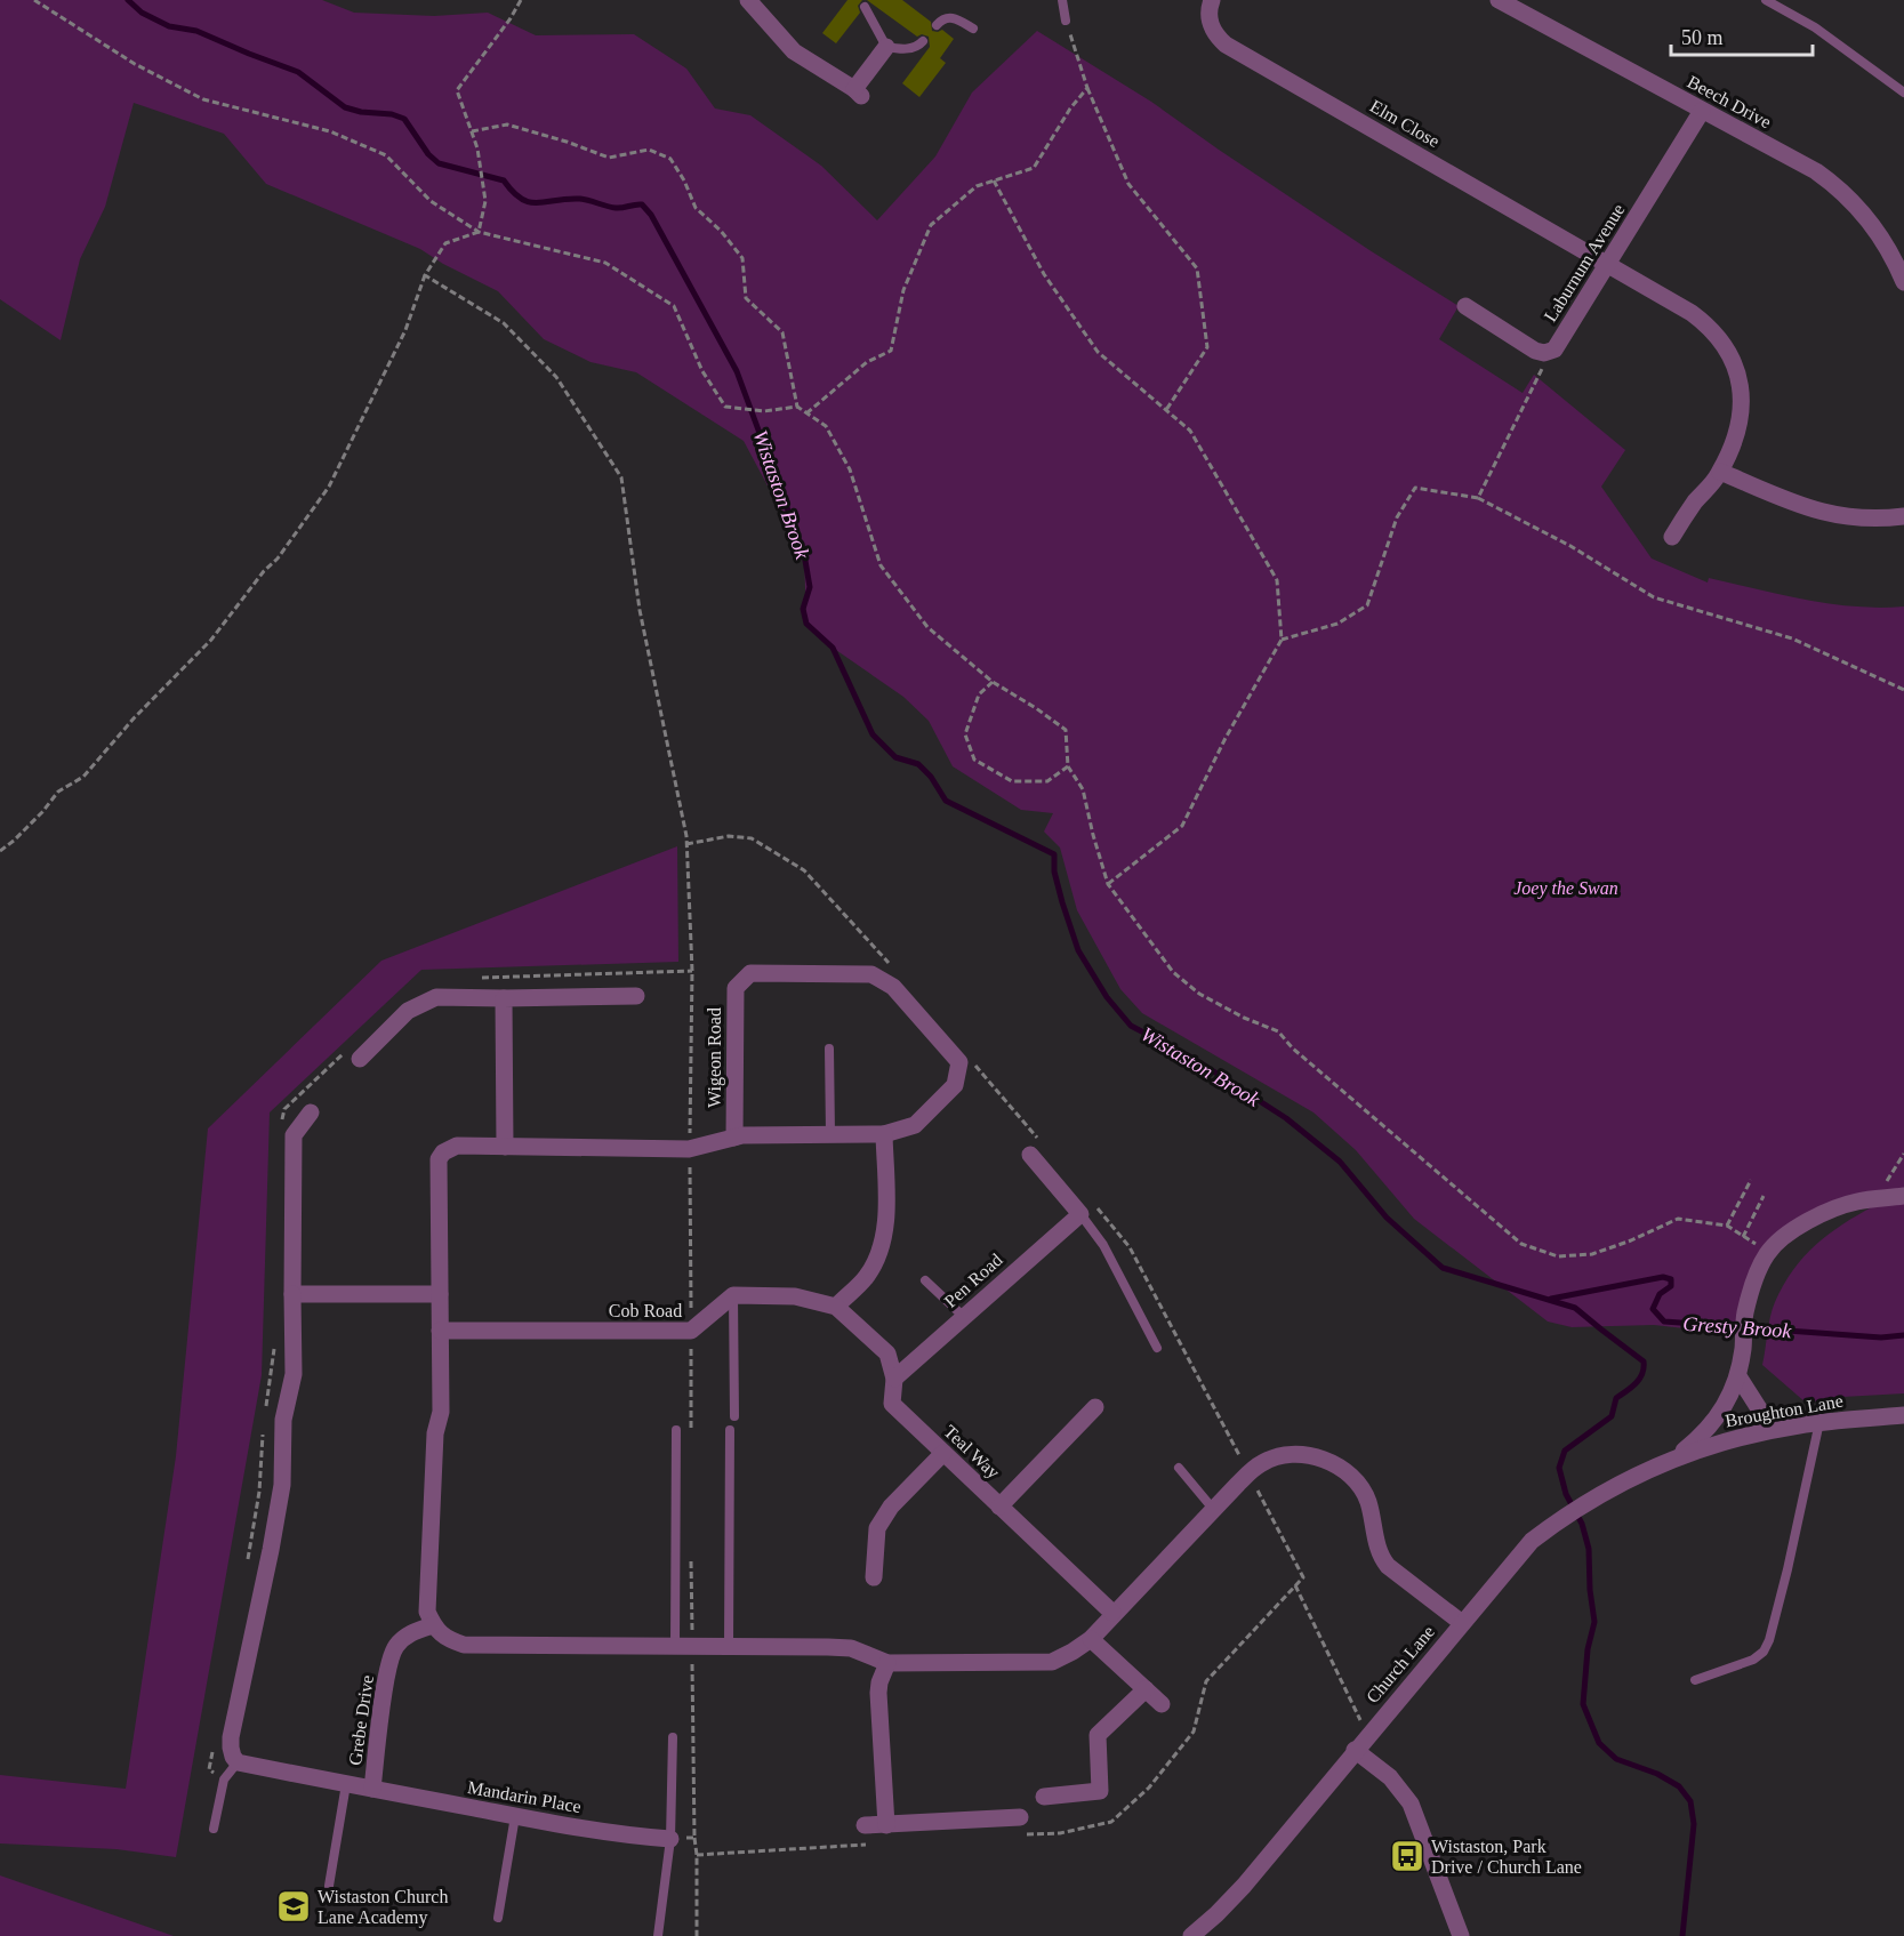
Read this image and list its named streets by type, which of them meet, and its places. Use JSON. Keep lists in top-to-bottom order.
{
  "streets": {
    "street": [
      "Beech Drive",
      "Elm Close",
      "Laburnum Avenue",
      "Wigeon Road",
      "Pen Road",
      "Cob Road",
      "Broughton Lane",
      "Teal Way",
      "Church Lane",
      "Grebe Drive",
      "Mandarin Place"
    ]
  },
  "crossings": [
    ["Beech Drive", "Laburnum Avenue"],
    ["Elm Close", "Laburnum Avenue"],
    ["Pen Road", "Teal Way"],
    ["Broughton Lane", "Church Lane"],
    ["Grebe Drive", "Mandarin Place"]
  ],
  "water": ["Wistaston Brook", "Gresty Brook"],
  "parks": ["Joey the Swan"],
  "places": {
    "bus stop": ["Wistaston, Park Drive / Church Lane"],
    "school or university": ["Wistaston Church Lane Academy"]
  },
  "scale_bar": "50 m"
}
